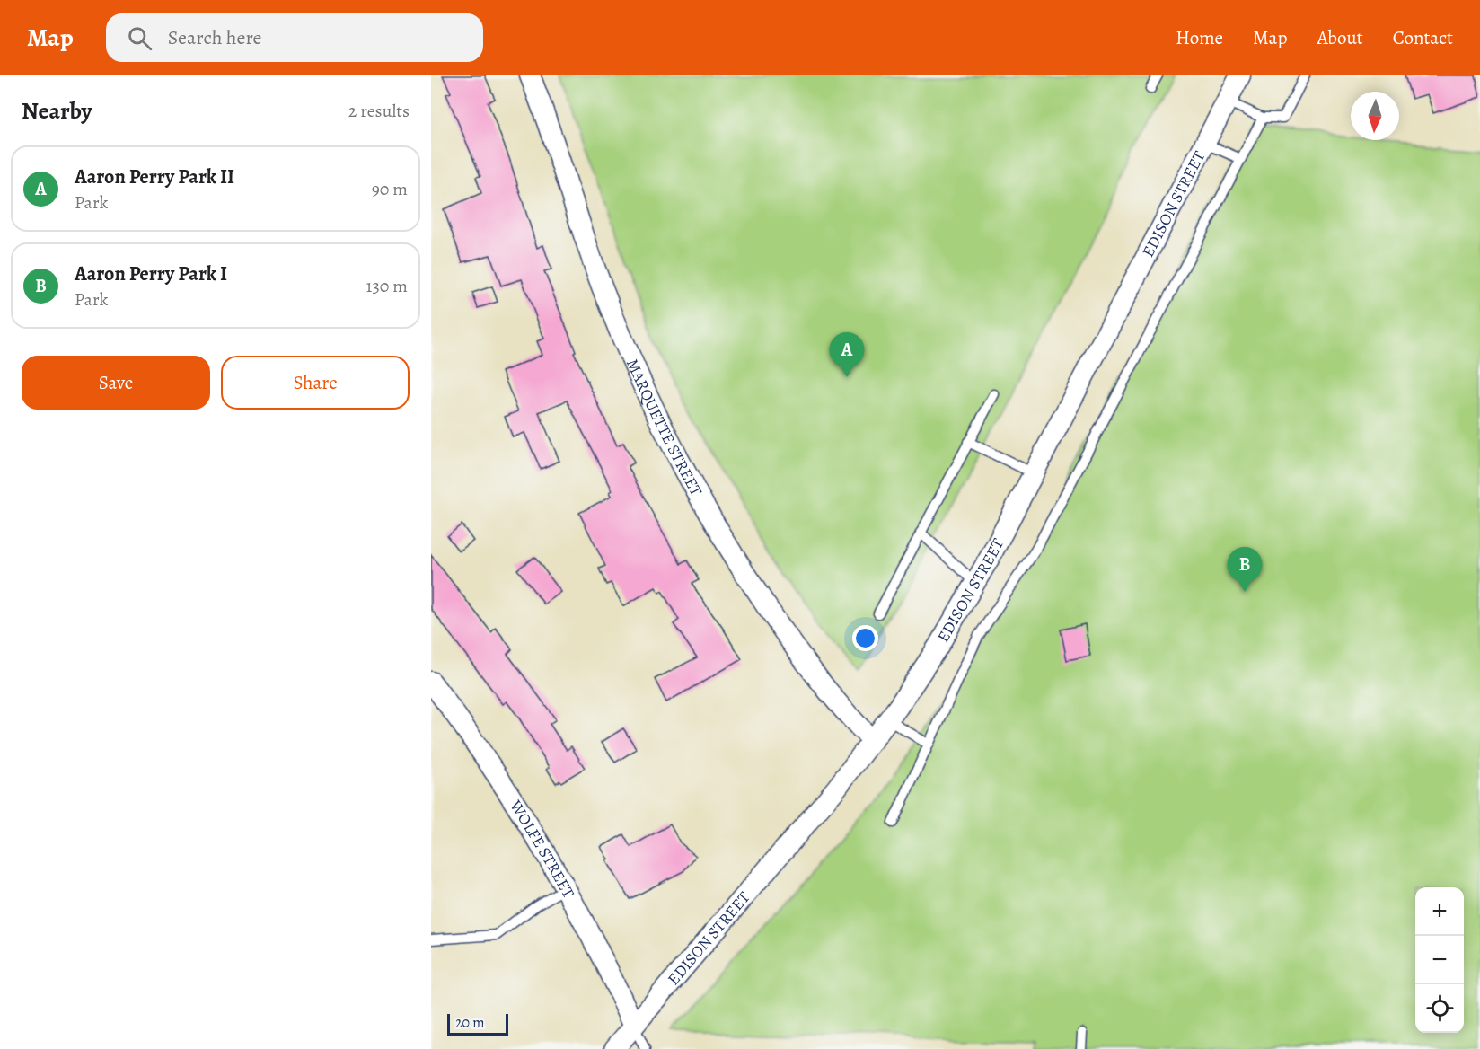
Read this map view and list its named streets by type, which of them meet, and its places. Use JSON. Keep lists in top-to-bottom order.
{
  "streets": {
    "street": ["EDISON STREET", "MARQUETTE STREET", "WOLFE STREET"]
  },
  "crossings": [
    ["EDISON STREET", "MARQUETTE STREET"],
    ["EDISON STREET", "WOLFE STREET"]
  ],
  "scale_bar": "20 m",
  "north": "bottom",
  "page": {
    "header": "Map",
    "search": "Search here",
    "nav": [
      "Home",
      "Map",
      "About",
      "Contact"
    ],
    "heading": ["Nearby", "2 results"],
    "list": [
      {
        "mark": "A",
        "name": "Aaron Perry Park II",
        "note": "Park",
        "value": "90 m"
      },
      {
        "mark": "B",
        "name": "Aaron Perry Park I",
        "note": "Park",
        "value": "130 m"
      }
    ],
    "pins": ["A", "B"],
    "buttons": ["Save", "Share"],
    "map_buttons": ["+", "−"],
    "scale": "20 m"
  }
}
